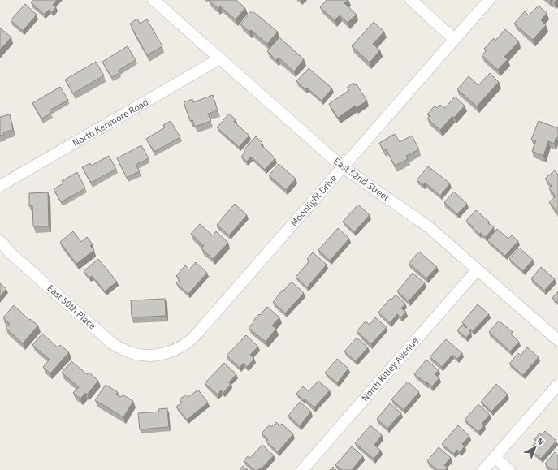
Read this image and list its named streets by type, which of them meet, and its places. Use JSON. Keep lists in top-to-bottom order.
{
  "streets": {
    "street": [
      "North Kenmore Road",
      "East 52nd Street",
      "Moonlight Drive",
      "East 50th Place",
      "North Kitley Avenue"
    ]
  },
  "crossings": [
    ["North Kenmore Road", "East 52nd Street"],
    ["East 52nd Street", "Moonlight Drive"],
    ["East 52nd Street", "North Kitley Avenue"],
    ["Moonlight Drive", "East 50th Place"]
  ],
  "north": "top right"
}
